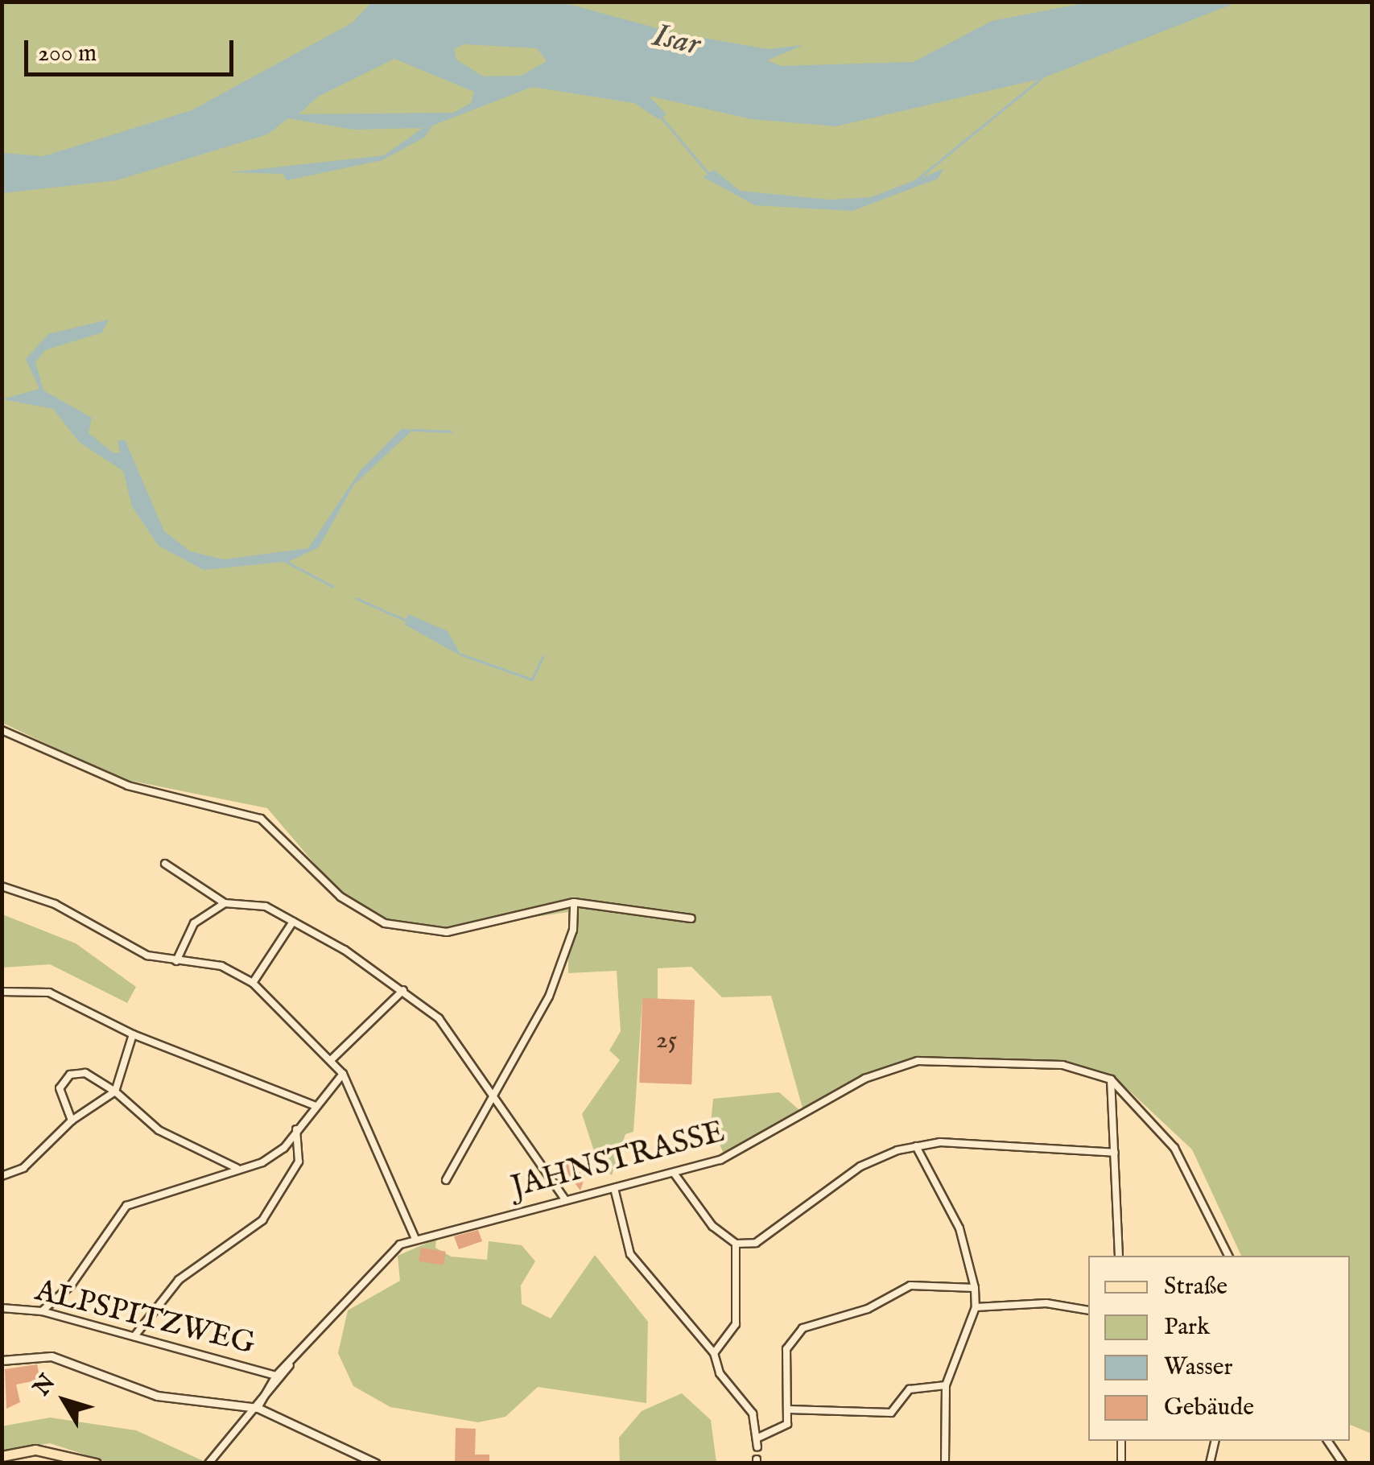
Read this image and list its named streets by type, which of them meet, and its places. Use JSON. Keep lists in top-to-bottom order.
{
  "streets": {
    "street": ["JAHNSTRASSE", "ALPSPITZWEG"]
  },
  "crossings": [
    ["JAHNSTRASSE", "ALPSPITZWEG"]
  ],
  "water": ["Isar"],
  "house_numbers": ["25"],
  "legend": [
    "Straße",
    "Park",
    "Wasser",
    "Gebäude"
  ],
  "scale_bar": "200 m",
  "north": "top left"
}
